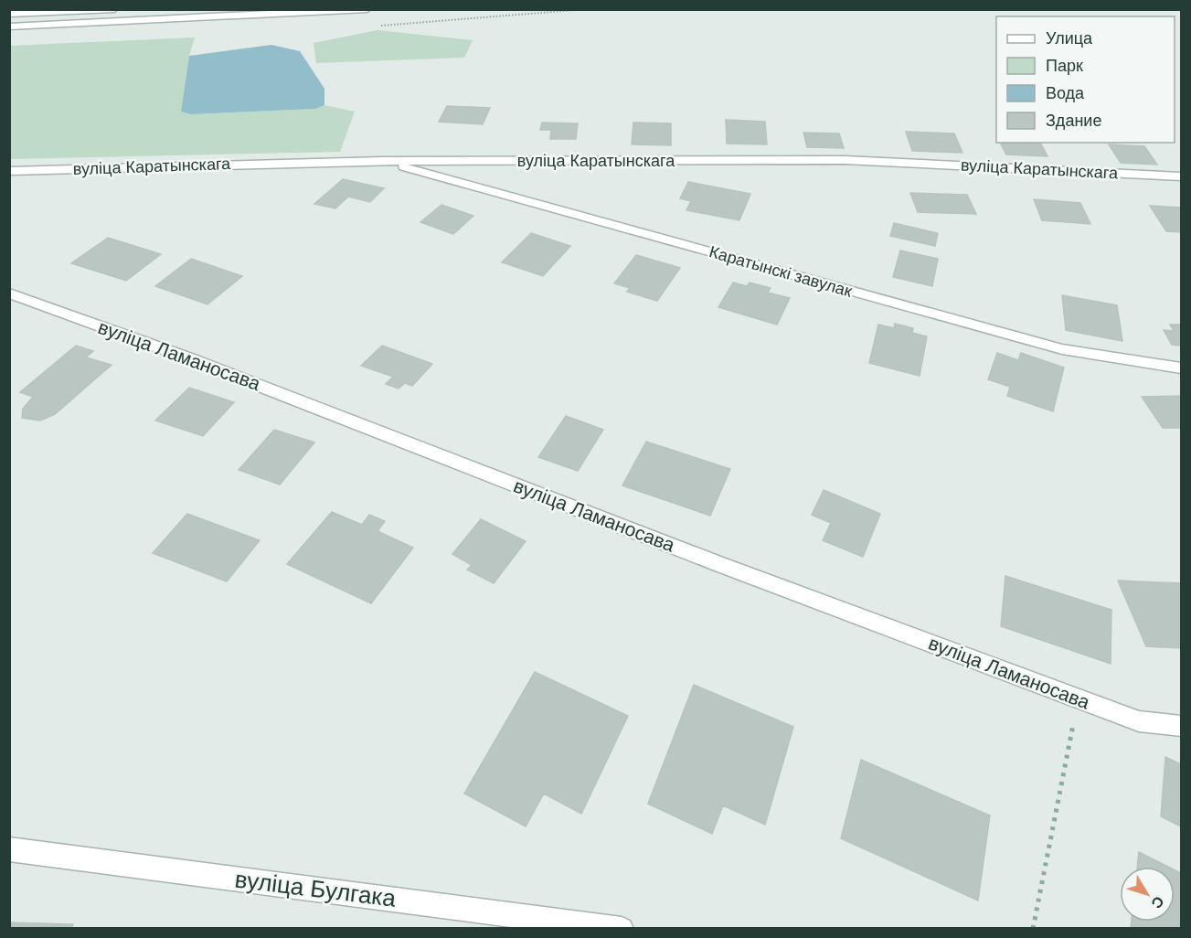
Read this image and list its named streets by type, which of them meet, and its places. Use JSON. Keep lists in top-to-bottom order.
{
  "streets": {
    "street": [
      "вуліца Каратынскага",
      "Каратынскі завулак",
      "вуліца Ламаносава",
      "вуліца Булгака"
    ]
  },
  "crossings": [
    ["вуліца Каратынскага", "Каратынскі завулак"]
  ],
  "legend": [
    "Улица",
    "Парк",
    "Вода",
    "Здание"
  ],
  "north": "bottom right"
}
